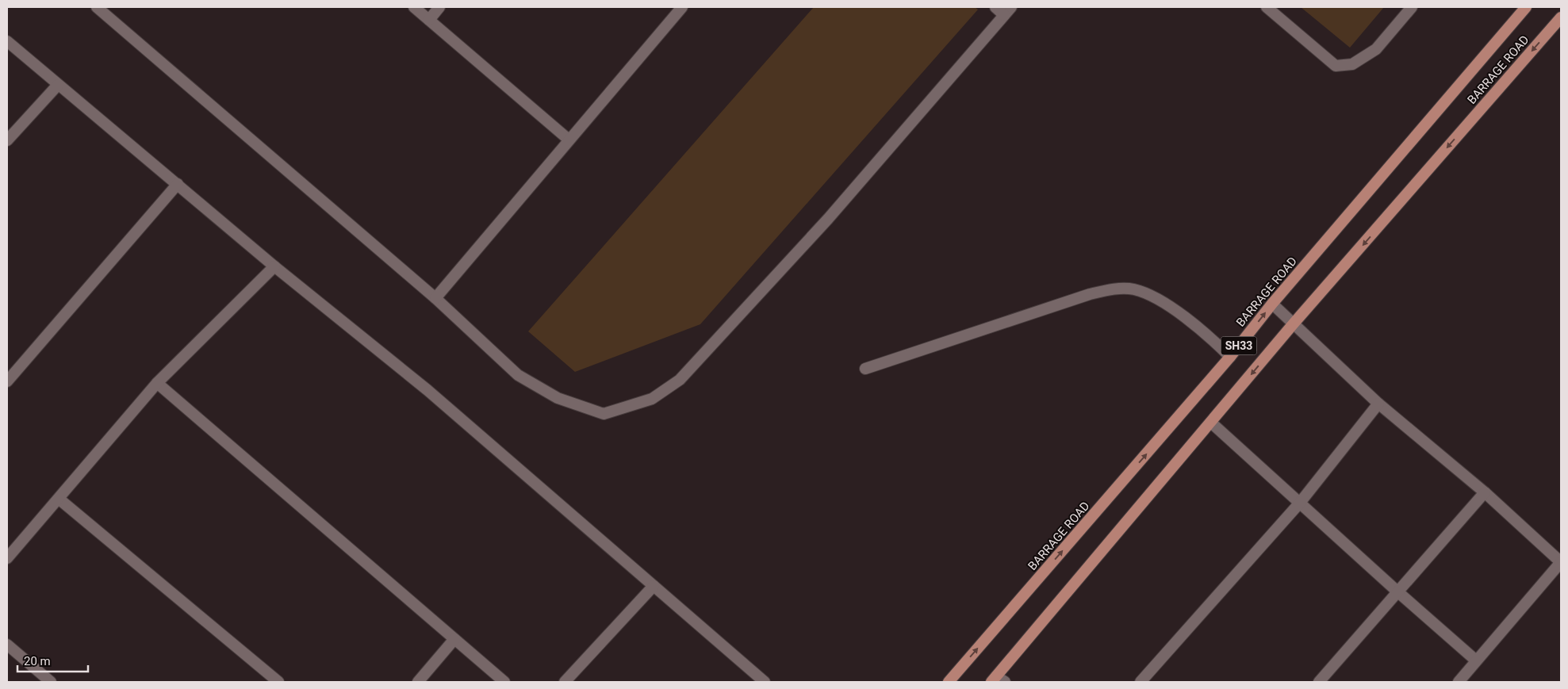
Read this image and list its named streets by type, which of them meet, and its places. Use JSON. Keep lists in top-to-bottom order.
{
  "streets": {
    "main road": ["BARRAGE ROAD", "SH33"]
  },
  "scale_bar": "20 m"
}
